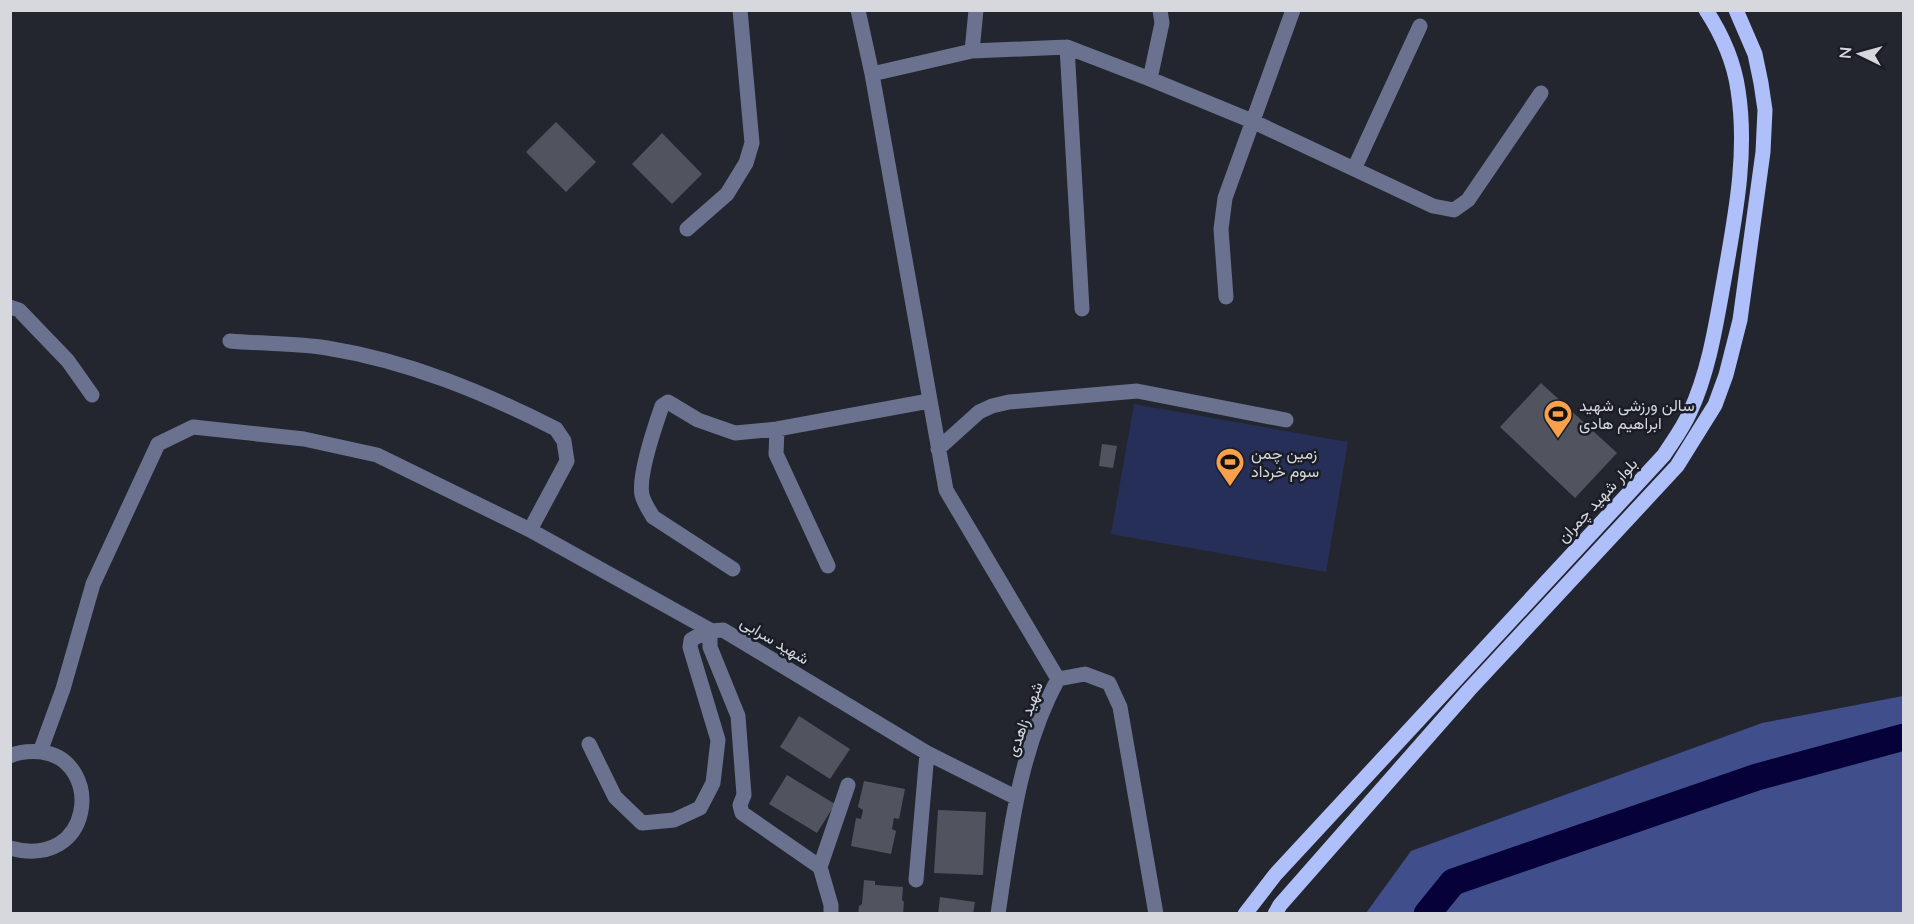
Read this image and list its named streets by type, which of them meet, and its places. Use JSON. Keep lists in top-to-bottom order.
{
  "streets": {
    "main road": ["بلوار شهید چمران"],
    "street": ["شهید سرابی", "شهید زاهدی"]
  },
  "crossings": [
    ["شهید سرابی", "شهید زاهدی"]
  ],
  "places": {
    "sports": ["سالن ورزشی شهید ابراهیم هادی", "زمین چمن سوم خرداد"]
  },
  "north": "left"
}
